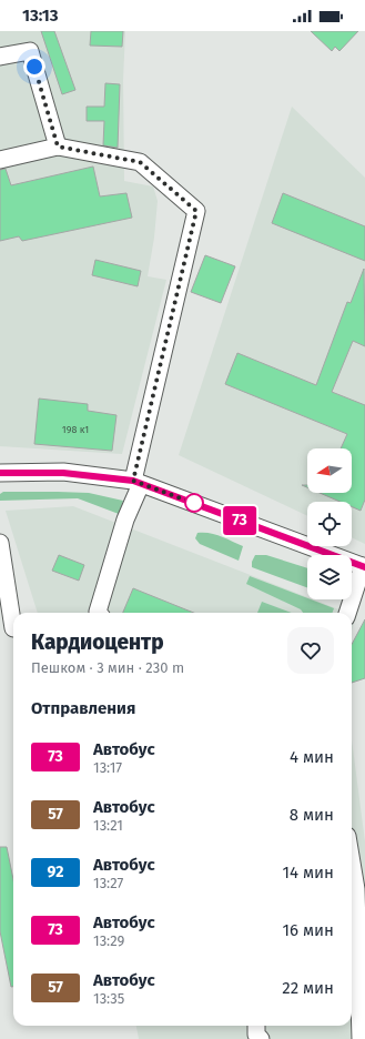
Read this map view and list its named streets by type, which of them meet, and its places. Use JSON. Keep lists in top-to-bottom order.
{
  "lines": ["bus line 73"],
  "house_numbers": ["198 к1"],
  "north": "left",
  "page": {
    "status": "13:13",
    "on_map": "73",
    "heading": [
      ["Кардиоцентр", "Пешком · 3 мин · 230 m"],
      "Отправления"
    ],
    "list": [
      {
        "mark": "73",
        "name": "Автобус",
        "note": "13:17",
        "value": "4 мин"
      },
      {
        "mark": "57",
        "name": "Автобус",
        "note": "13:21",
        "value": "8 мин"
      },
      {
        "mark": "92",
        "name": "Автобус",
        "note": "13:27",
        "value": "14 мин"
      },
      {
        "mark": "73",
        "name": "Автобус",
        "note": "13:29",
        "value": "16 мин"
      },
      {
        "mark": "57",
        "name": "Автобус",
        "note": "13:35",
        "value": "22 мин"
      }
    ]
  }
}
